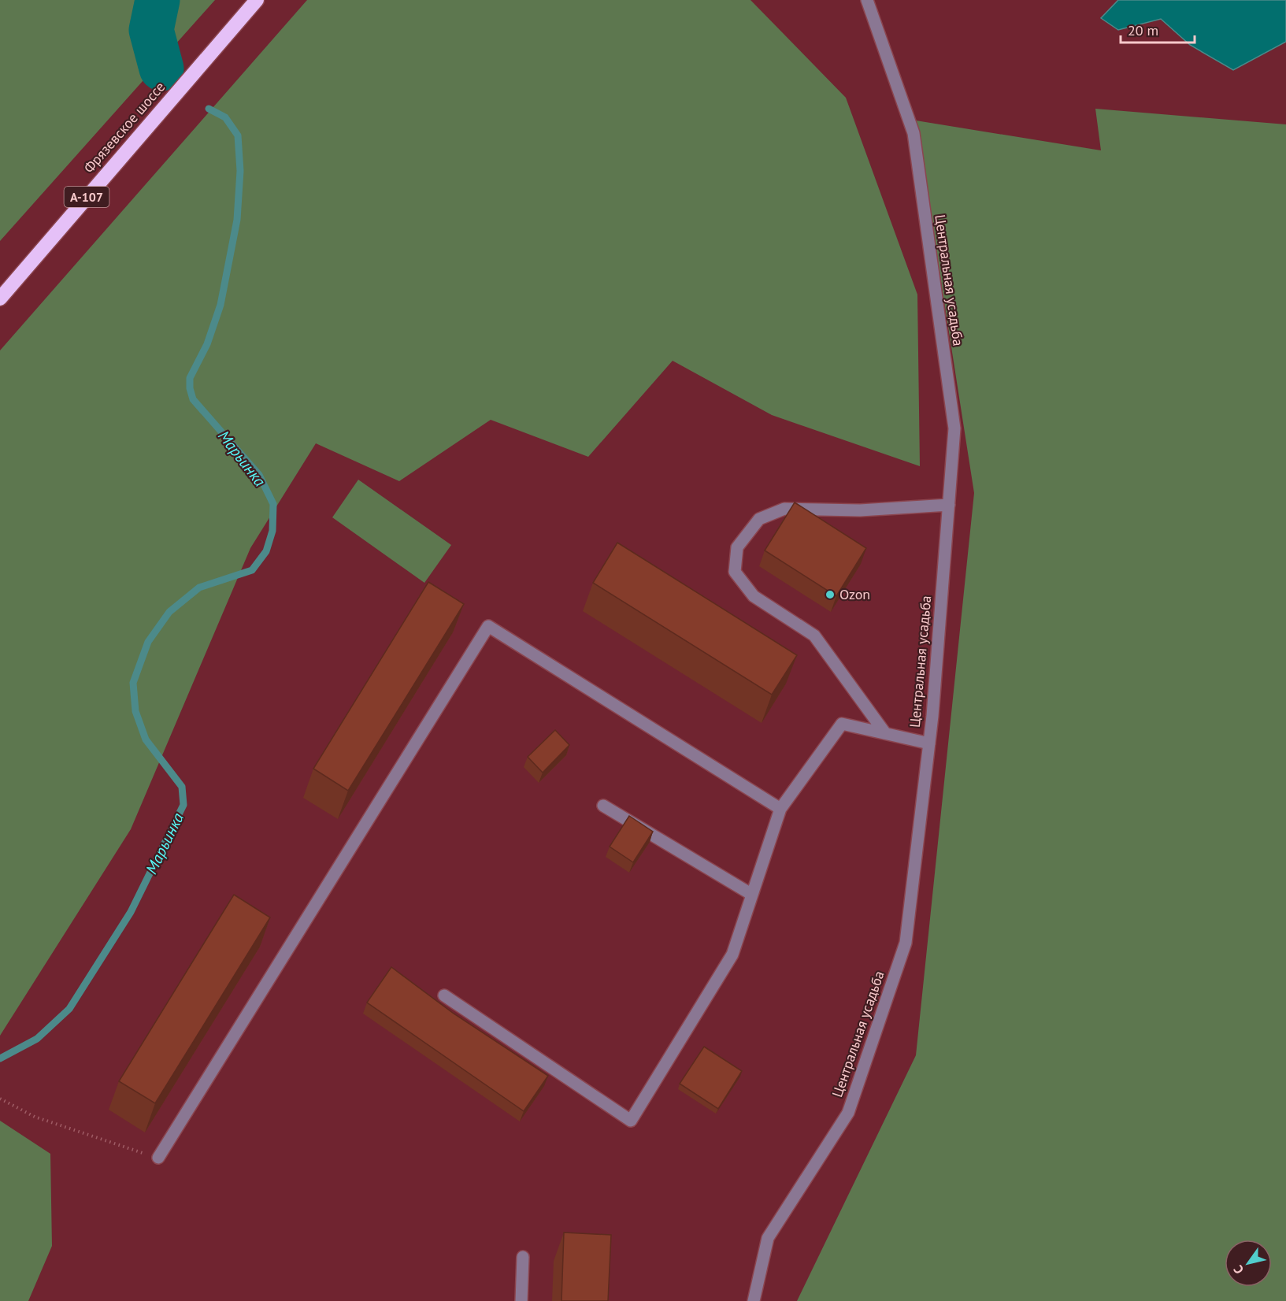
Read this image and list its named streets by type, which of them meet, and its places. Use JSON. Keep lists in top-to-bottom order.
{
  "streets": {
    "highway": ["Фрязевское шоссе", "А-107"],
    "street": ["Центральная усадьба"]
  },
  "water": ["Марьинка"],
  "places": ["Ozon"],
  "scale_bar": "20 m",
  "north": "bottom left"
}
